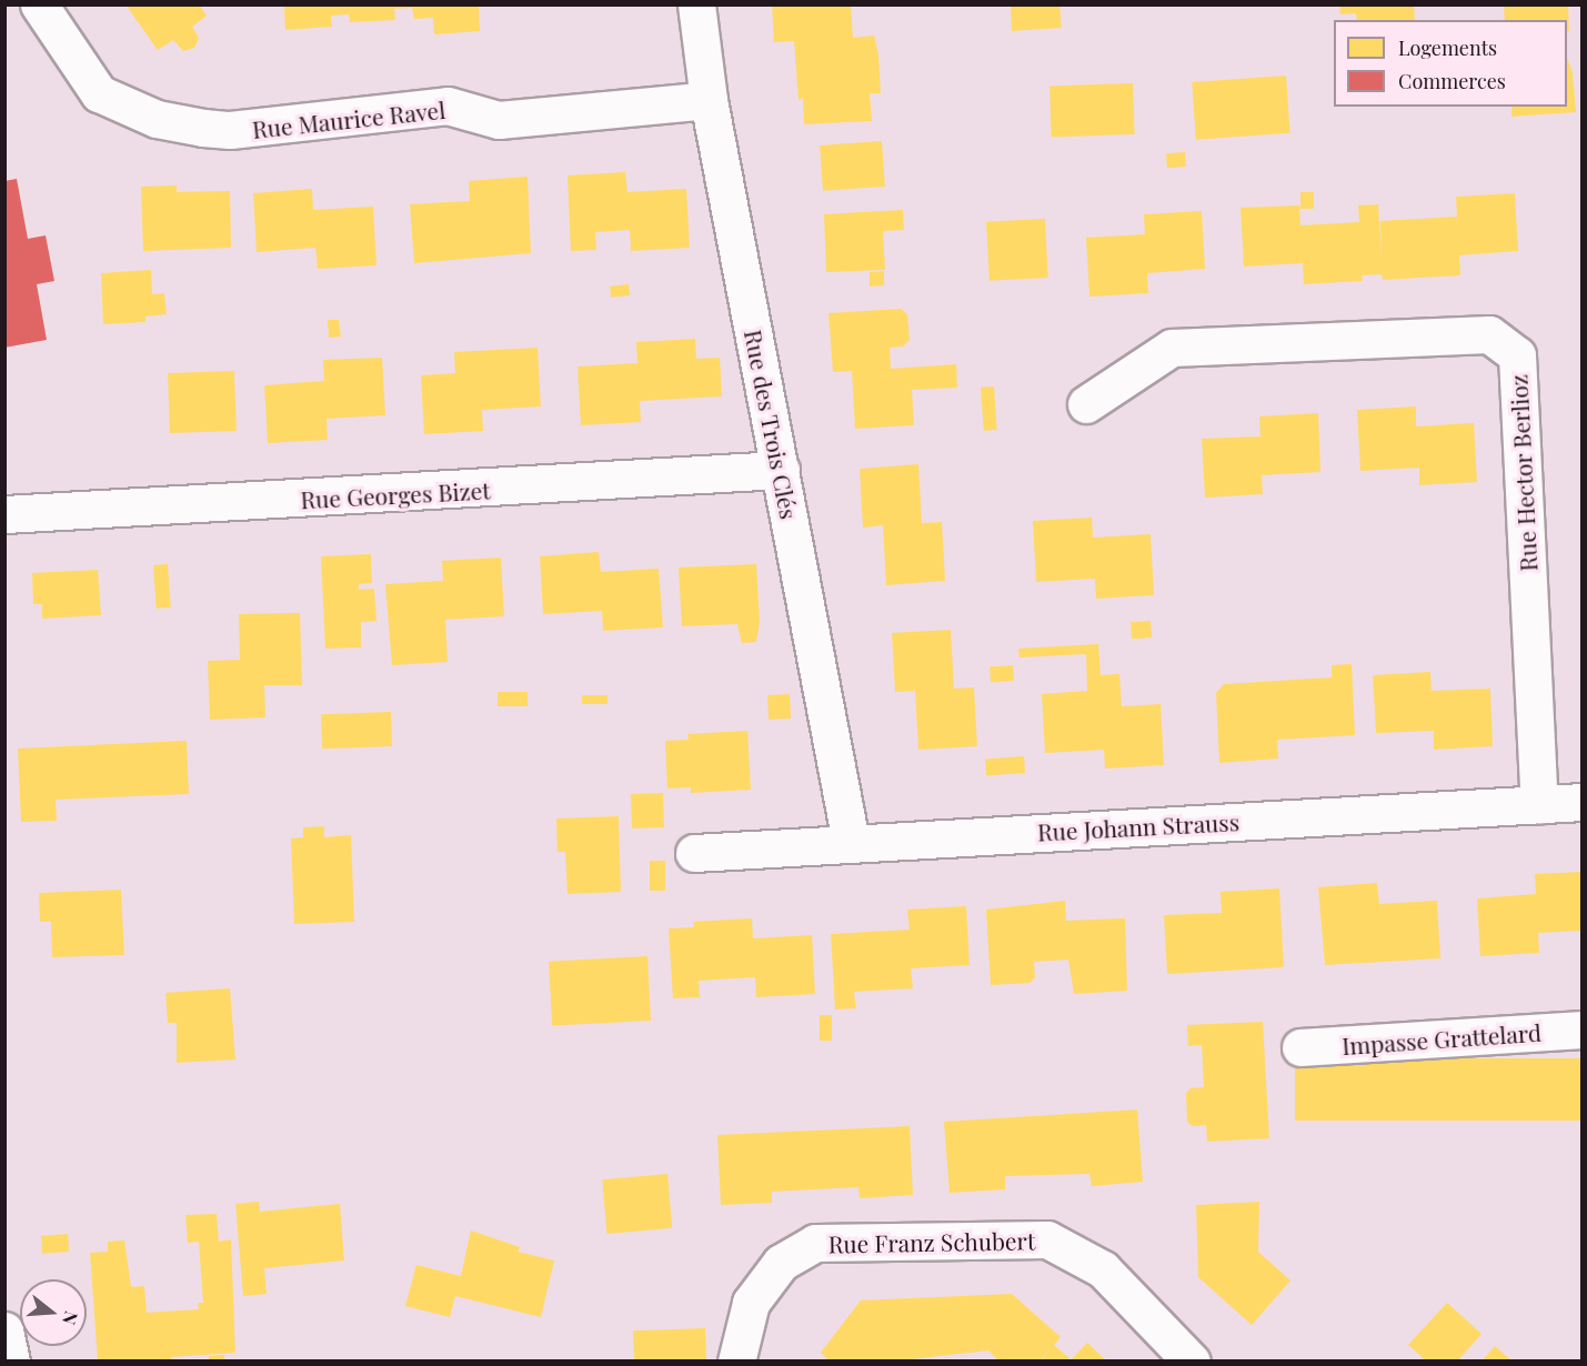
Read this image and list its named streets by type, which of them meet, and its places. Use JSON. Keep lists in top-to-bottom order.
{
  "streets": {
    "street": [
      "Rue Maurice Ravel",
      "Rue des Trois Clés",
      "Rue Hector Berlioz",
      "Rue Georges Bizet",
      "Rue Johann Strauss",
      "Impasse Grattelard",
      "Rue Franz Schubert"
    ]
  },
  "crossings": [
    ["Rue Maurice Ravel", "Rue des Trois Clés"],
    ["Rue des Trois Clés", "Rue Georges Bizet"],
    ["Rue des Trois Clés", "Rue Johann Strauss"],
    ["Rue Hector Berlioz", "Rue Johann Strauss"]
  ],
  "legend": ["Logements", "Commerces"],
  "north": "right"
}
